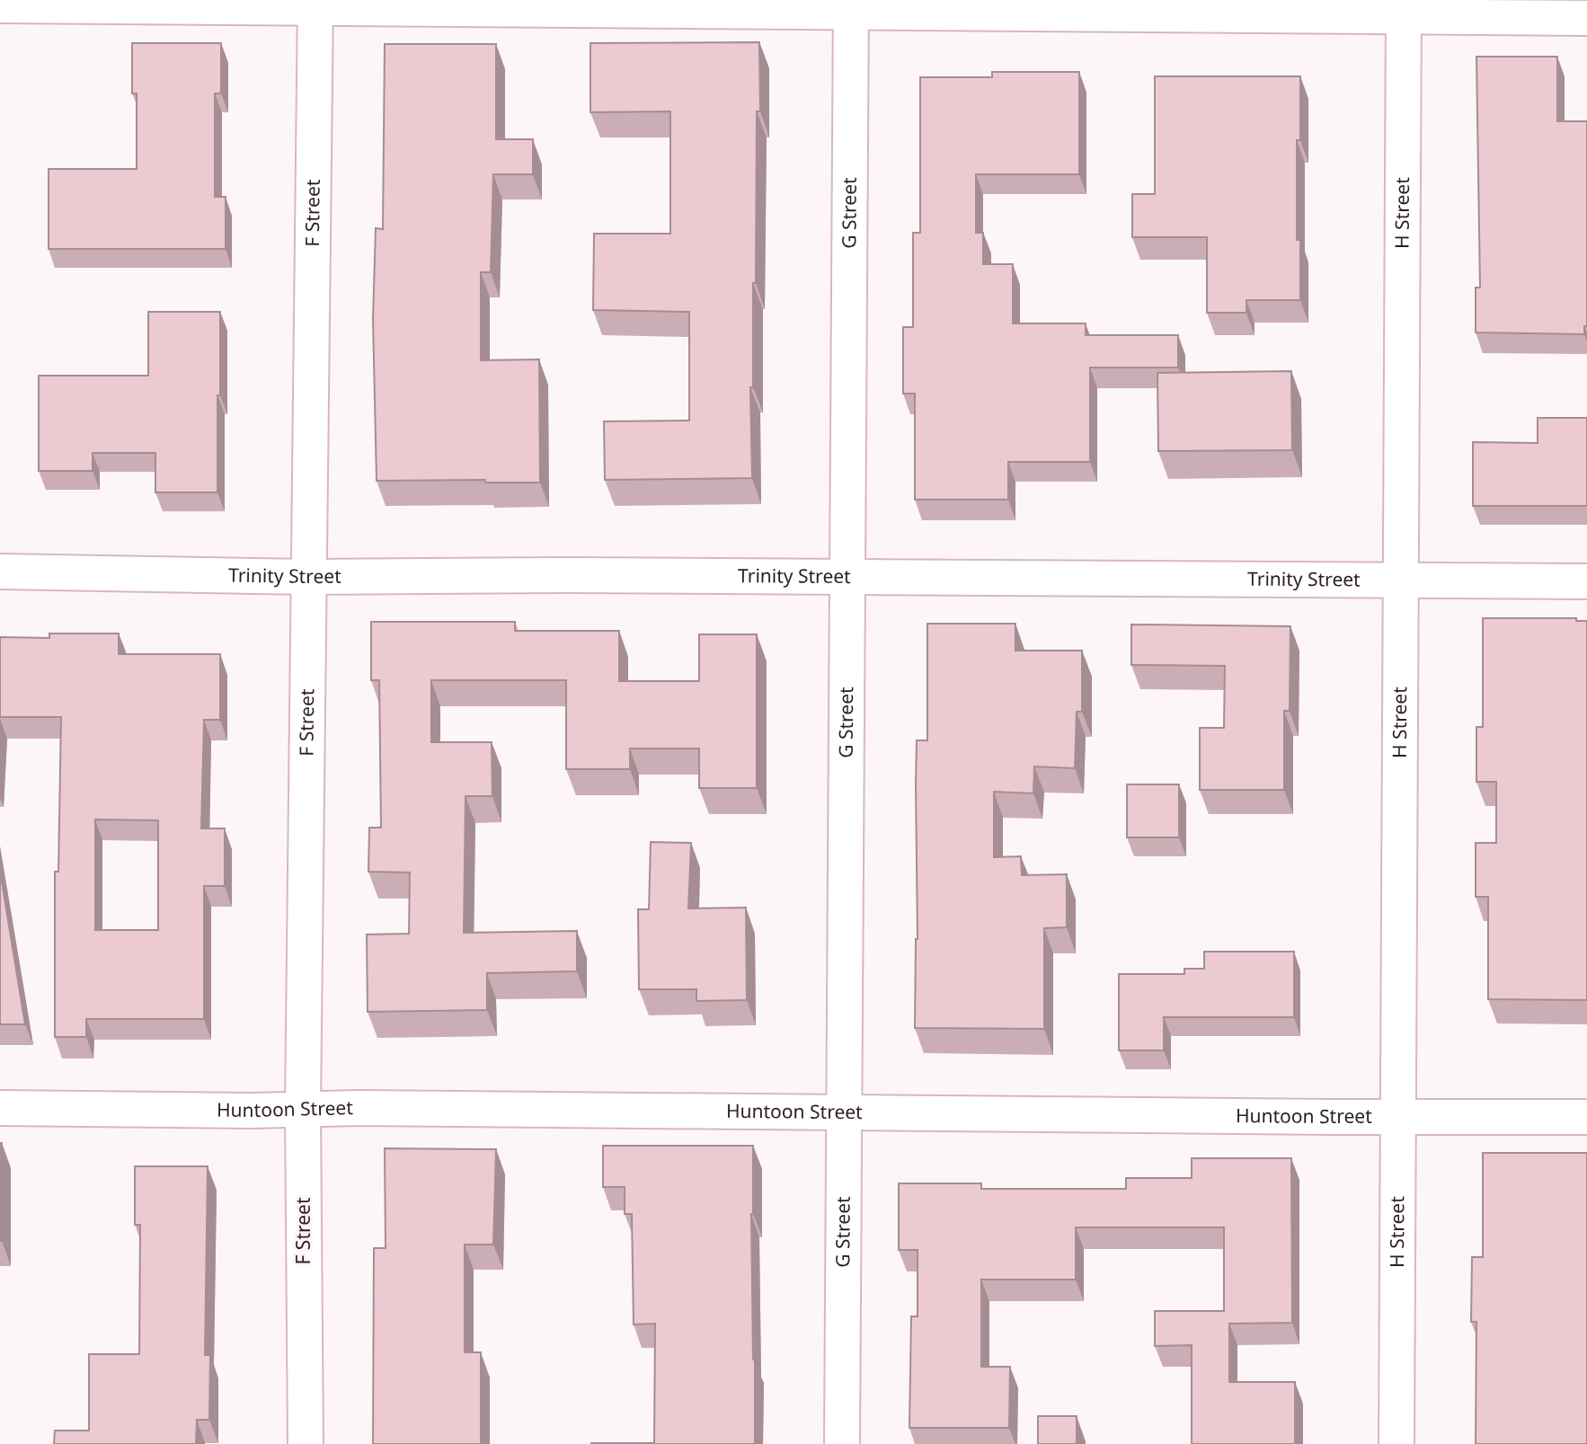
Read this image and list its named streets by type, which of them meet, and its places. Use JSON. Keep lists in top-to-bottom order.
{
  "streets": {
    "street": [
      "F Street",
      "G Street",
      "H Street",
      "Trinity Street",
      "Huntoon Street"
    ]
  },
  "crossings": [
    ["F Street", "Trinity Street"],
    ["F Street", "Huntoon Street"],
    ["G Street", "Trinity Street"],
    ["G Street", "Huntoon Street"],
    ["H Street", "Trinity Street"],
    ["H Street", "Huntoon Street"]
  ]
}
